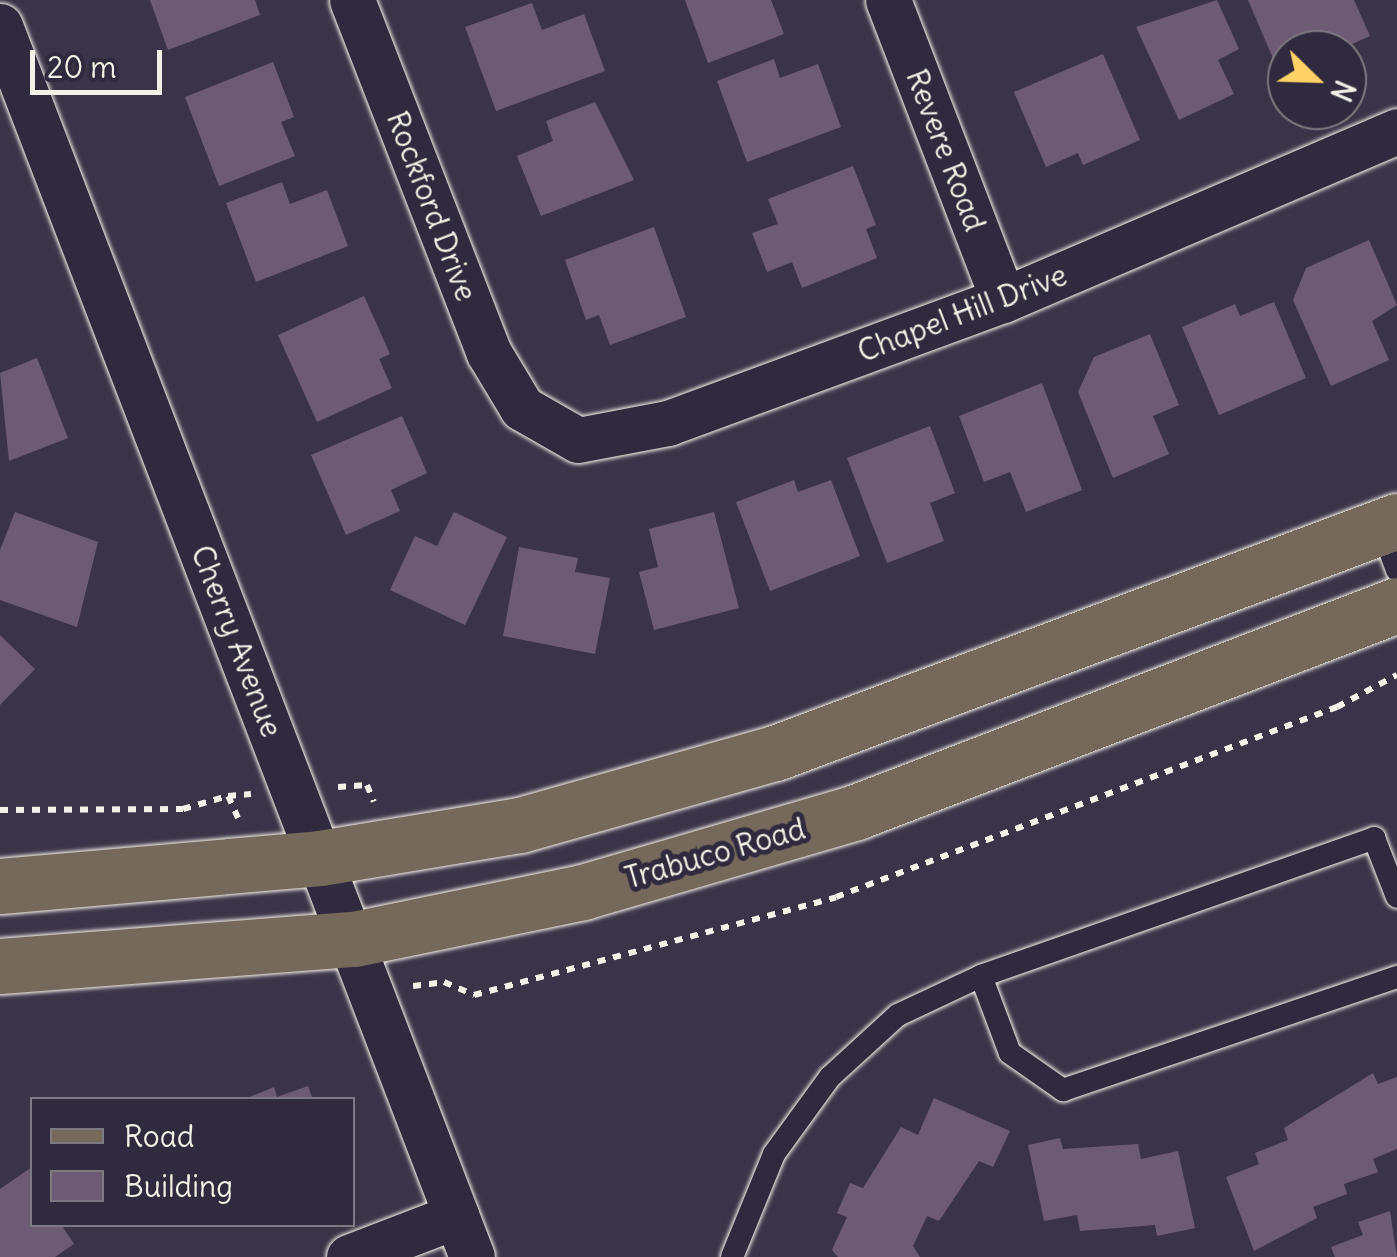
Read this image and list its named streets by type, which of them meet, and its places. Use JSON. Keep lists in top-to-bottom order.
{
  "streets": {
    "main road": ["Trabuco Road"],
    "street": [
      "Revere Road",
      "Rockford Drive",
      "Chapel Hill Drive",
      "Cherry Avenue"
    ]
  },
  "crossings": [
    ["Revere Road", "Chapel Hill Drive"],
    ["Rockford Drive", "Chapel Hill Drive"],
    ["Cherry Avenue", "Trabuco Road"]
  ],
  "legend": ["Road", "Building"],
  "scale_bar": "20 m",
  "north": "bottom right"
}
